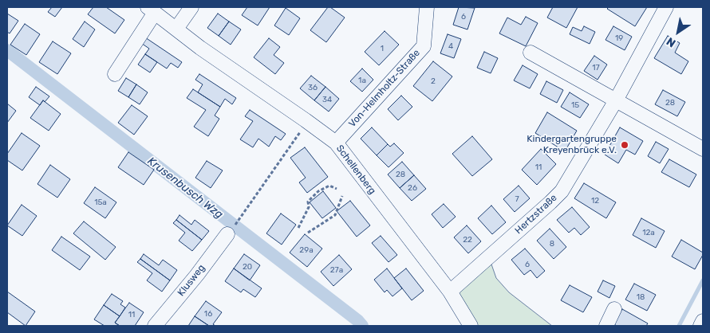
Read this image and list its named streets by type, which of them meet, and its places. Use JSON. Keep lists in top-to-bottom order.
{
  "streets": {
    "street": [
      "Von-Helmholtz-Straße",
      "Schellenberg",
      "Hertzstraße",
      "Klusweg"
    ]
  },
  "crossings": [
    ["Von-Helmholtz-Straße", "Schellenberg"],
    ["Schellenberg", "Hertzstraße"]
  ],
  "water": ["Krusenbusch Wzg"],
  "places": ["Kindergartengruppe Kreyenbrück e.V."],
  "house_numbers": [
    "6",
    "19",
    "4",
    "1",
    "17",
    "1a",
    "2",
    "36",
    "34",
    "28",
    "15",
    "11",
    "28",
    "26",
    "7",
    "12",
    "15a",
    "12a",
    "22",
    "8",
    "29a",
    "6",
    "20",
    "27a",
    "18",
    "16",
    "11"
  ],
  "north": "bottom left"
}
